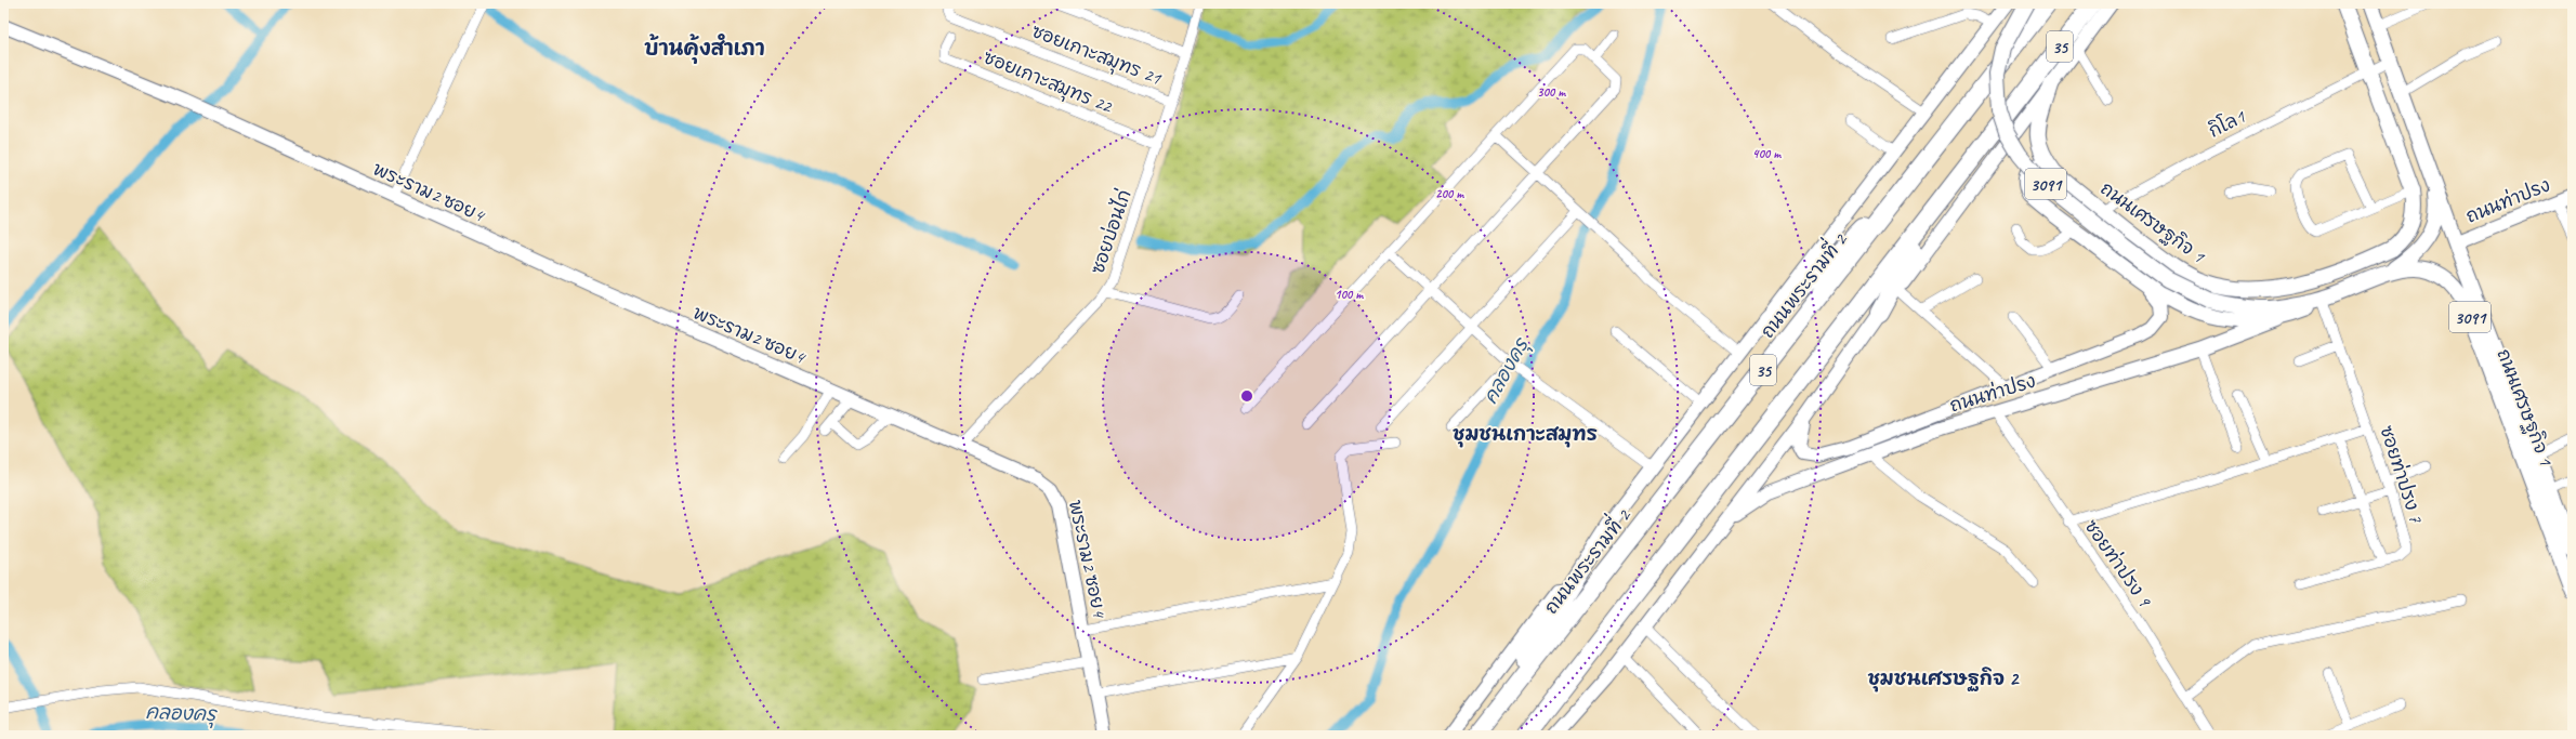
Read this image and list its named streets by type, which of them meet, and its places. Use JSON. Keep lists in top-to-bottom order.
{
  "streets": {
    "highway": ["35", "ถนนพระรามที่ 2"],
    "main road": ["3091", "ถนนท่าปรง", "ถนนเศรษฐกิจ 1"],
    "street": [
      "ซอยเกาะสมุทร 21",
      "ซอยเกาะสมุทร 22",
      "กิโล1",
      "พระราม2 ซอย4",
      "ซอยบ่อนไก่",
      "ซอยท่าปรง 7",
      "ซอยท่าปรง 9"
    ]
  },
  "crossings": [
    ["35", "ถนนท่าปรง"],
    ["35", "ถนนเศรษฐกิจ 1"],
    ["ซอยเกาะสมุทร 21", "ซอยบ่อนไก่"],
    ["ซอยเกาะสมุทร 22", "ซอยบ่อนไก่"],
    ["กิโล1", "ถนนเศรษฐกิจ 1"],
    ["พระราม2 ซอย4", "ซอยบ่อนไก่"],
    ["ถนนท่าปรง", "ถนนเศรษฐกิจ 1"],
    ["ถนนท่าปรง", "ซอยท่าปรง 7"],
    ["ถนนท่าปรง", "ซอยท่าปรง 9"],
    ["ถนนเศรษฐกิจ 1", "ซอยท่าปรง 7"]
  ],
  "districts": ["บ้านคุ้งสำเภา", "ชุมชนเกาะสมุทร", "ชุมชนเศรษฐกิจ 2"],
  "water": ["คลองครุ"],
  "rings": [
    "300 m",
    "400 m",
    "200 m",
    "100 m"
  ]
}
